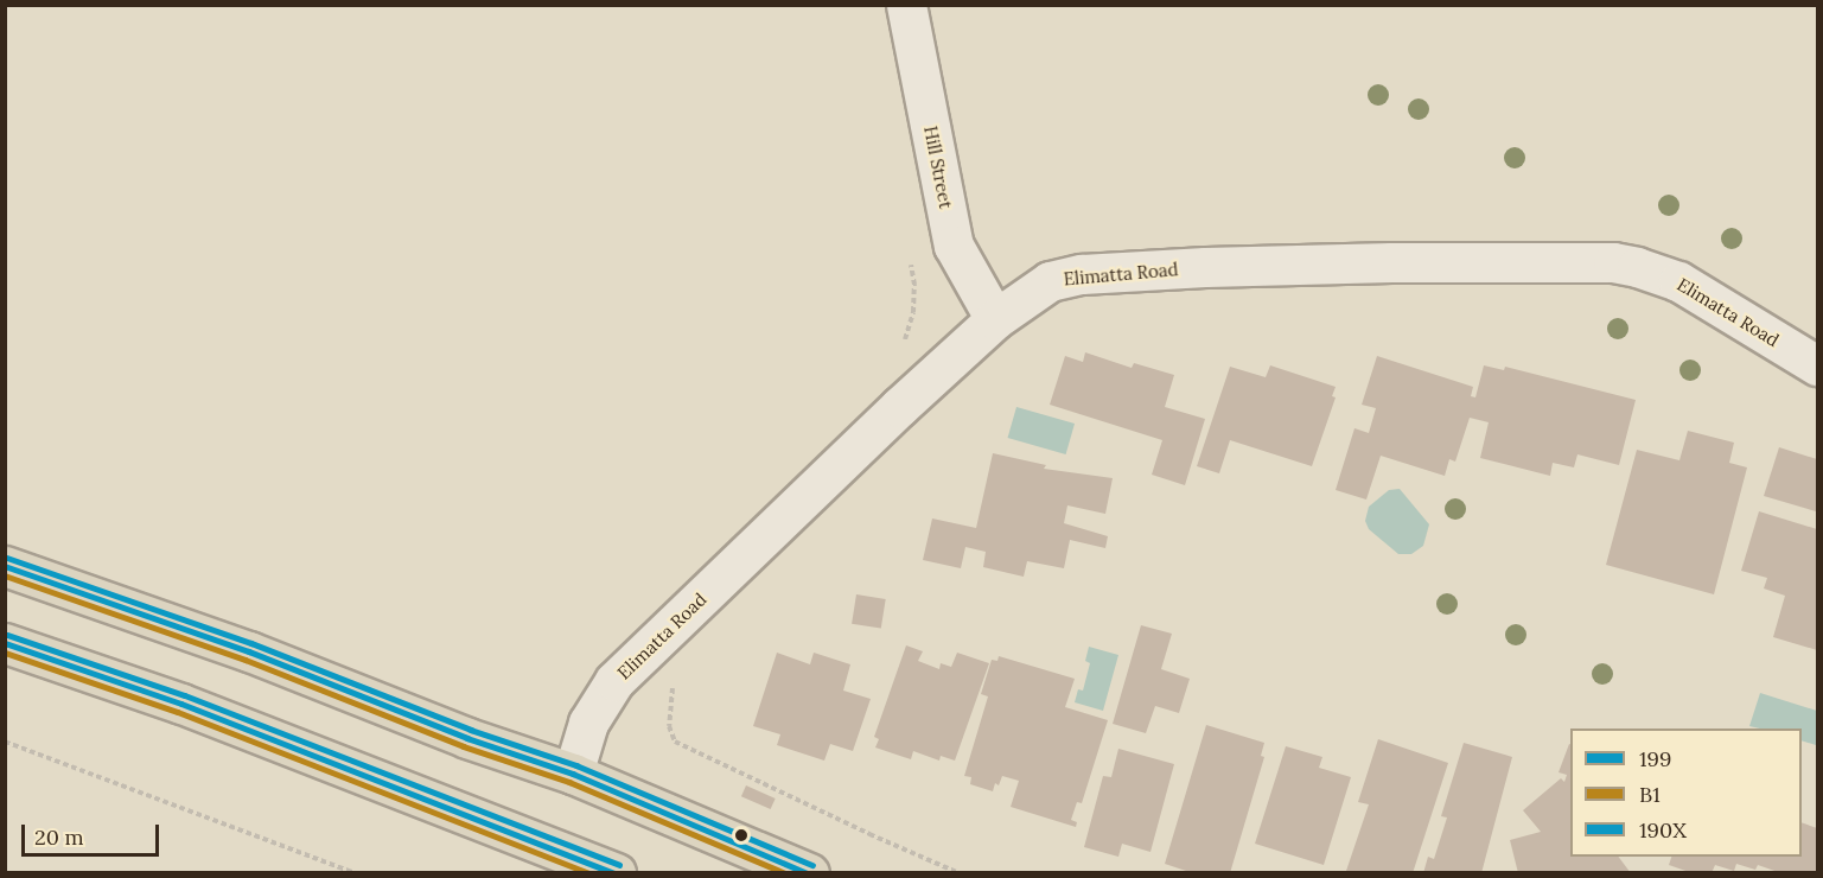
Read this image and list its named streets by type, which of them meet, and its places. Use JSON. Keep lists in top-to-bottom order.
{
  "streets": {
    "street": ["Hill Street", "Elimatta Road"]
  },
  "crossings": [
    ["Hill Street", "Elimatta Road"]
  ],
  "lines": ["transit line 190X", "transit line 199", "transit line B1"],
  "legend": ["199", "B1", "190X"],
  "scale_bar": "20 m"
}
